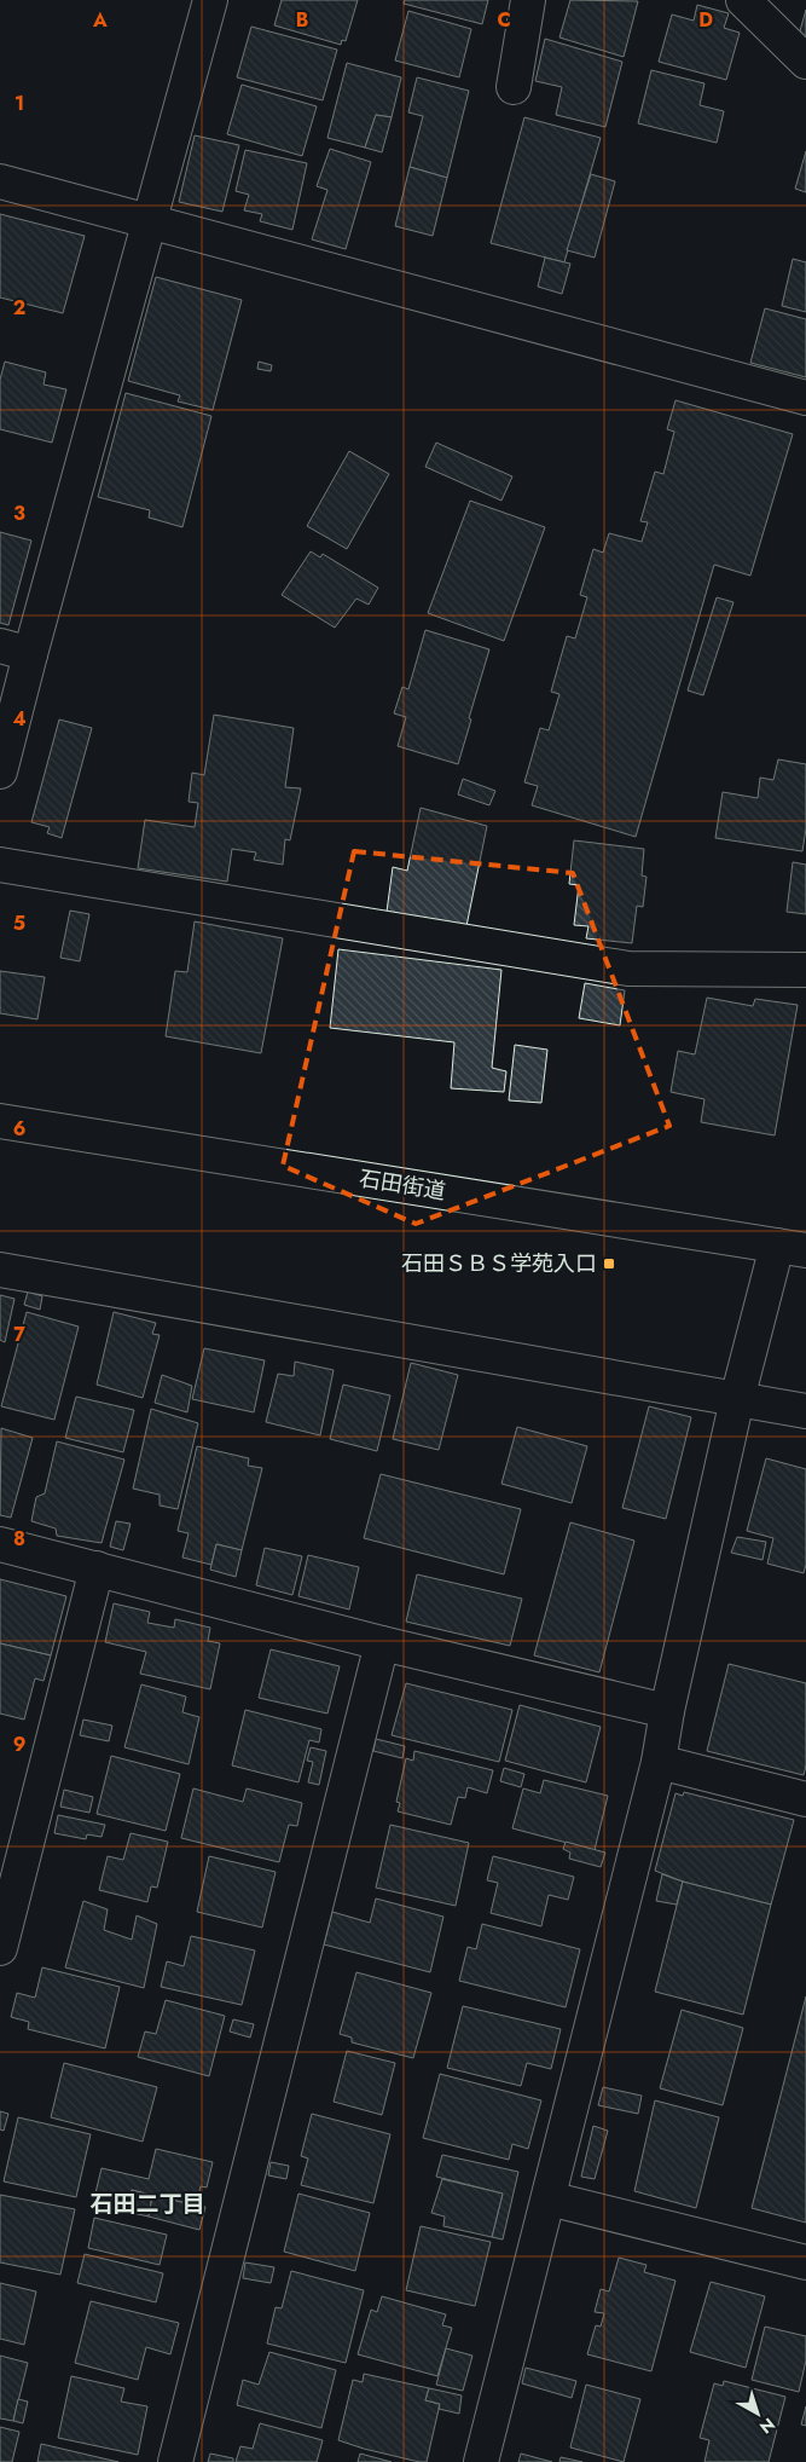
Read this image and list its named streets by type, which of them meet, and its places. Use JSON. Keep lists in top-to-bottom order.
{
  "streets": {
    "street": ["石田街道"]
  },
  "districts": ["石田二丁目"],
  "places": {
    "transit": ["石田ＳＢＳ学苑入口"]
  },
  "north": "bottom right",
  "grid": {
    "columns": [
      "A",
      "B",
      "C",
      "D"
    ],
    "rows": [
      "1",
      "2",
      "3",
      "4",
      "5",
      "6",
      "7",
      "8",
      "9"
    ]
  }
}
